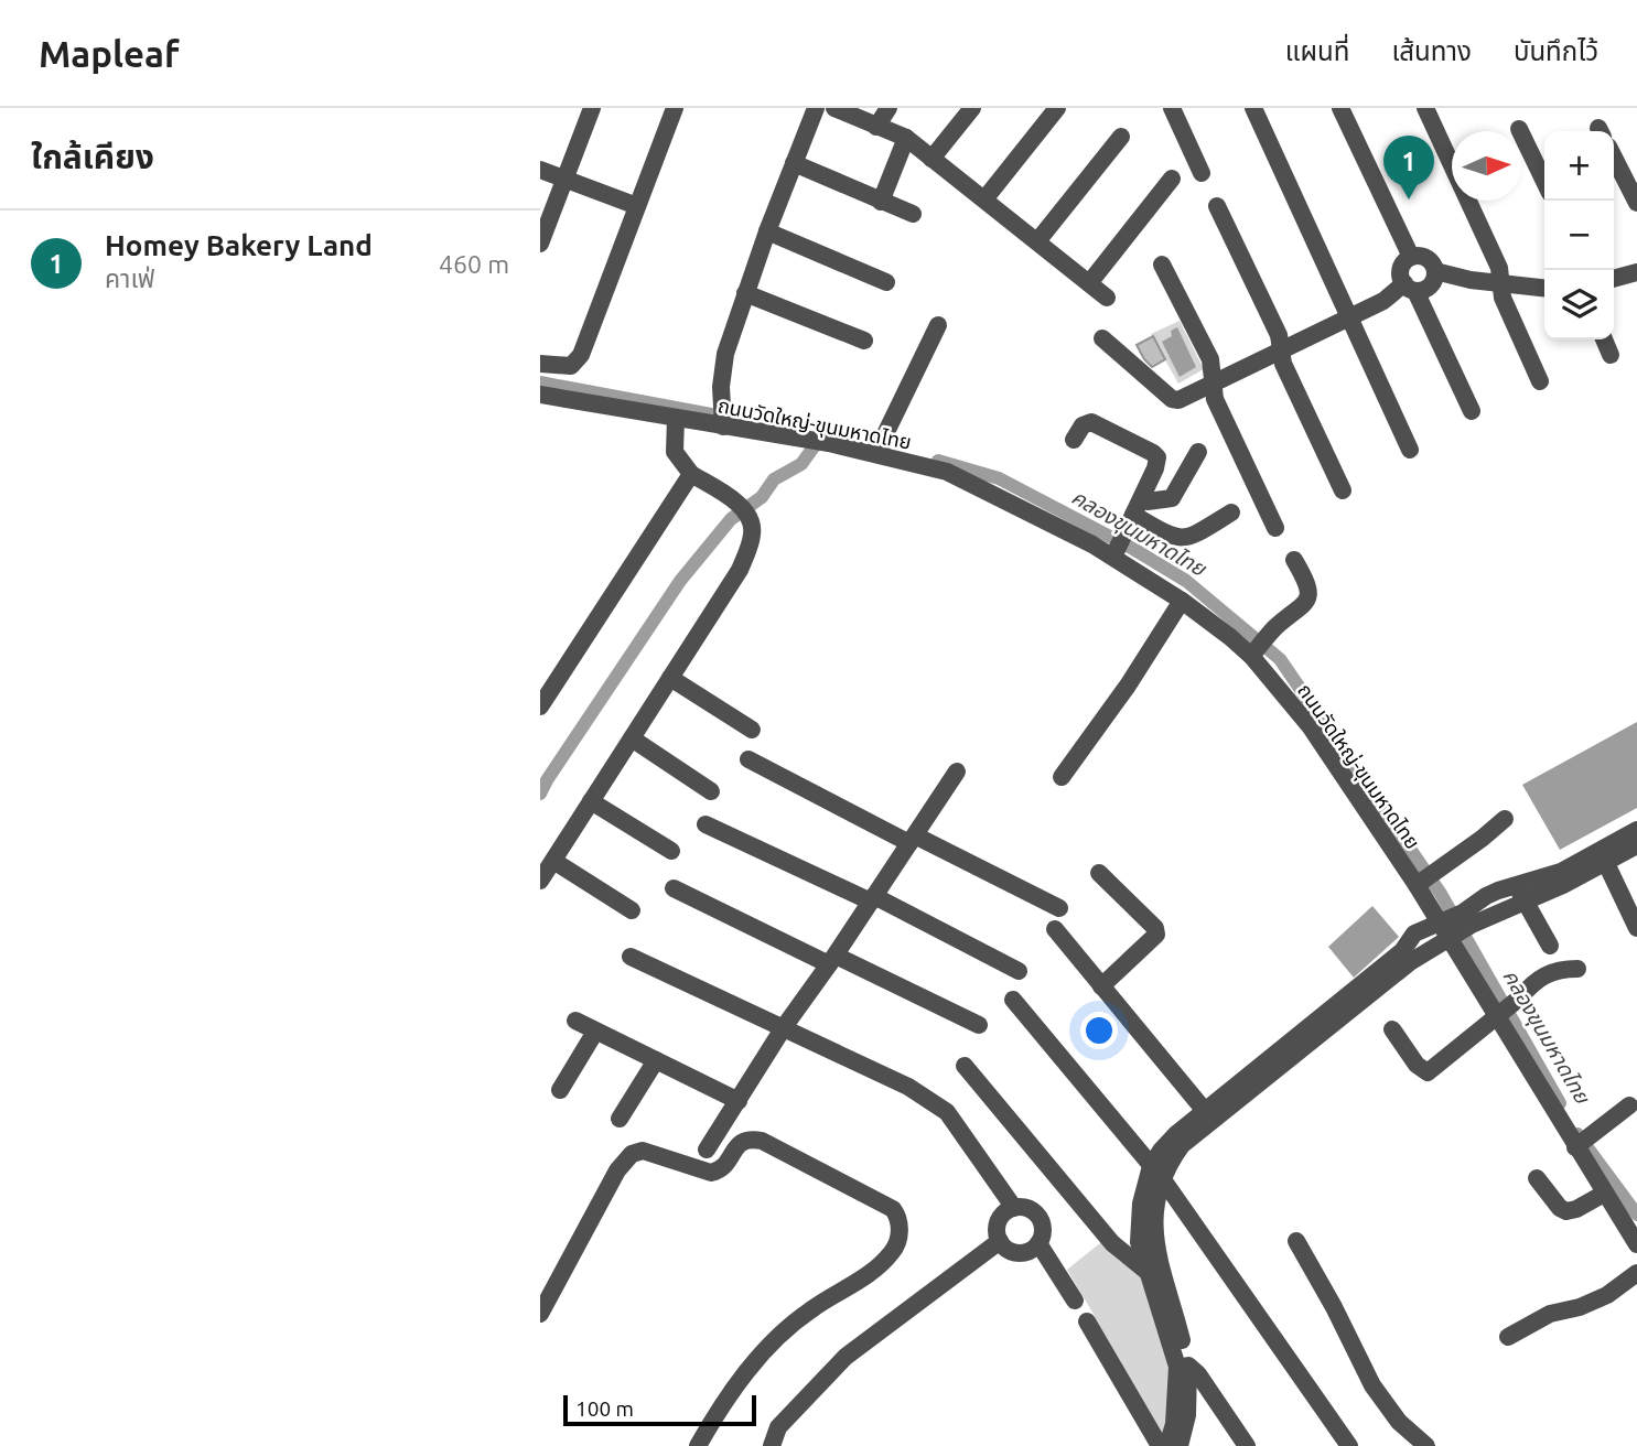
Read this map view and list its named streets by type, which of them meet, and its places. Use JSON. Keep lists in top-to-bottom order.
{
  "streets": {
    "street": ["ถนนวัดใหญ่-ขุนมหาดไทย"]
  },
  "water": ["คลองขุนมหาดไทย"],
  "scale_bar": "100 m",
  "north": "right",
  "page": {
    "header": "Mapleaf",
    "nav": ["แผนที่", "เส้นทาง", "บันทึกไว้"],
    "heading": "ใกล้เคียง",
    "map_buttons": ["+", "−"],
    "pins": "1",
    "list": [
      {
        "mark": "1",
        "name": "Homey Bakery Land",
        "note": "คาเฟ่",
        "value": "460 m"
      }
    ],
    "scale": "100 m"
  }
}
